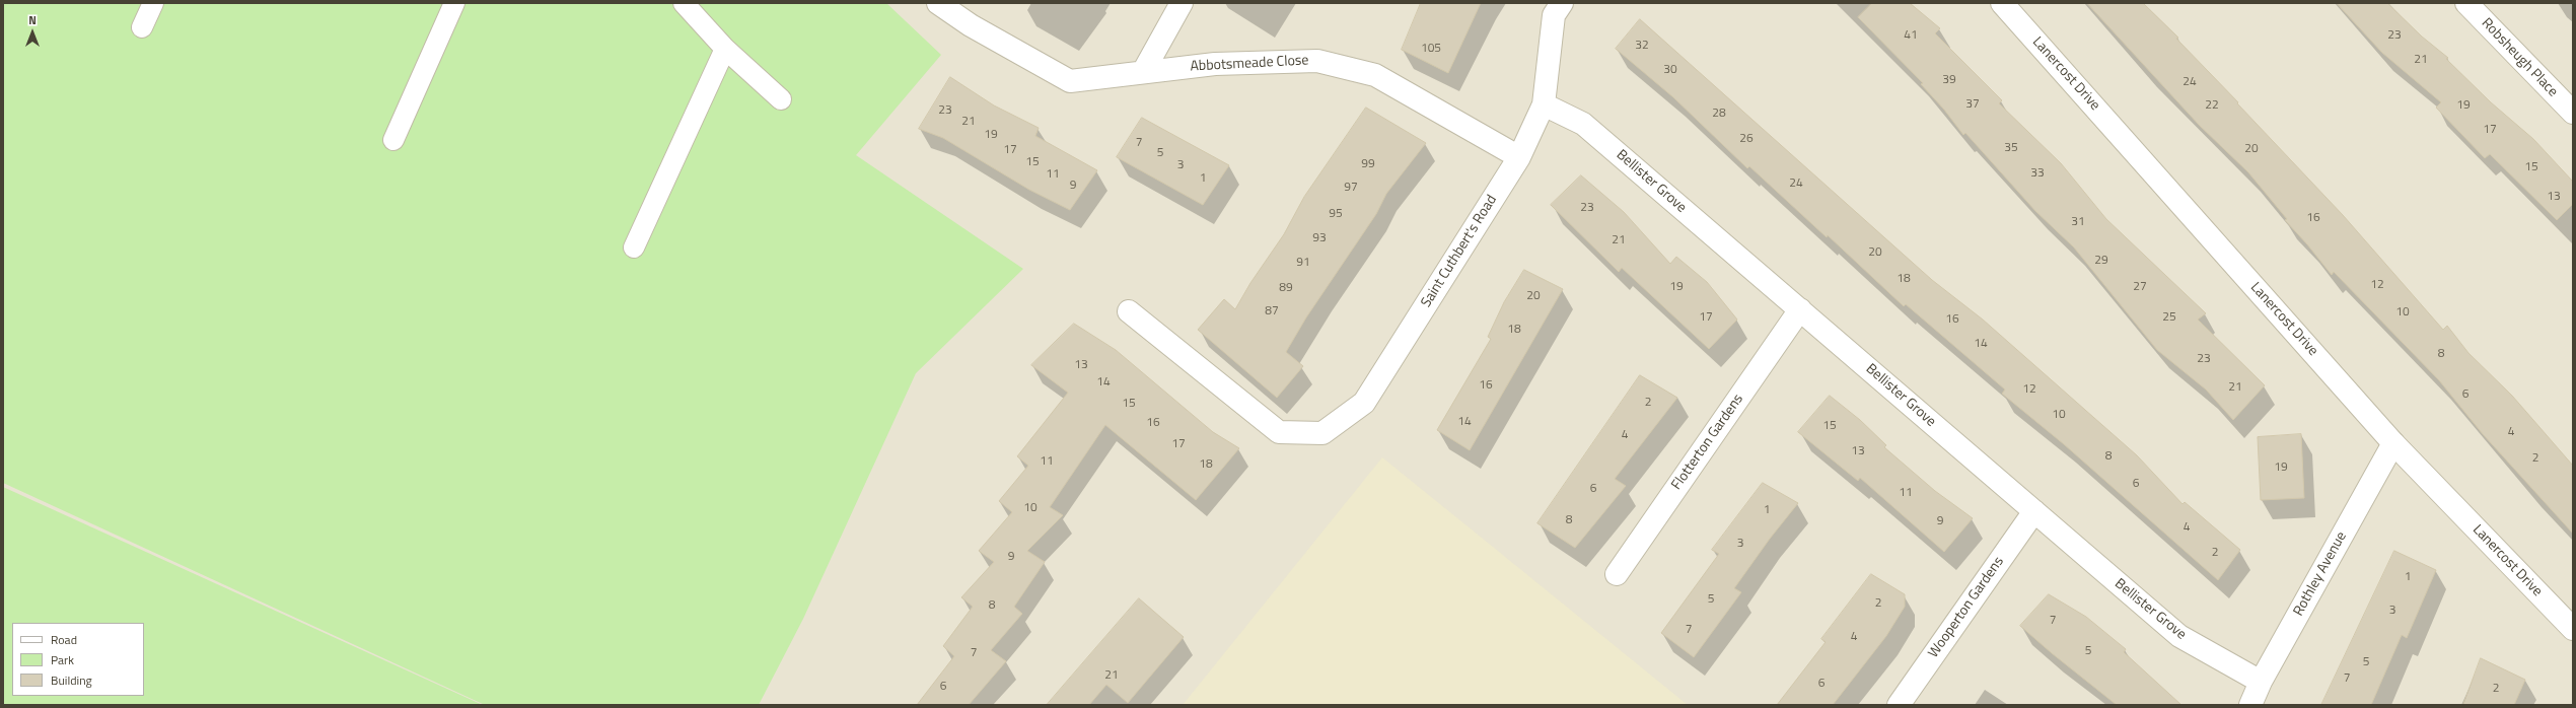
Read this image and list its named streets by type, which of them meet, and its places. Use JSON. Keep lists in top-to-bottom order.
{
  "streets": {
    "street": [
      "Robsheugh Place",
      "Abbotsmeade Close",
      "Lanercost Drive",
      "Bellister Grove",
      "Saint Cuthbert's Road",
      "Flotterton Gardens",
      "Rothley Avenue",
      "Wooperton Gardens"
    ]
  },
  "crossings": [
    ["Abbotsmeade Close", "Saint Cuthbert's Road"],
    ["Lanercost Drive", "Rothley Avenue"],
    ["Bellister Grove", "Saint Cuthbert's Road"],
    ["Bellister Grove", "Flotterton Gardens"],
    ["Bellister Grove", "Rothley Avenue"],
    ["Bellister Grove", "Wooperton Gardens"]
  ],
  "house_numbers": [
    "41",
    "23",
    "32",
    "105",
    "21",
    "30",
    "39",
    "24",
    "37",
    "22",
    "19",
    "23",
    "28",
    "21",
    "17",
    "19",
    "26",
    "7",
    "35",
    "20",
    "17",
    "5",
    "15",
    "99",
    "3",
    "15",
    "33",
    "11",
    "1",
    "24",
    "9",
    "97",
    "13",
    "23",
    "95",
    "16",
    "31",
    "93",
    "21",
    "20",
    "29",
    "91",
    "18",
    "12",
    "19",
    "27",
    "89",
    "20",
    "87",
    "10",
    "17",
    "25",
    "16",
    "18",
    "14",
    "8",
    "23",
    "13",
    "14",
    "16",
    "21",
    "12",
    "6",
    "2",
    "15",
    "10",
    "14",
    "16",
    "15",
    "4",
    "4",
    "17",
    "13",
    "8",
    "2",
    "11",
    "18",
    "19",
    "6",
    "6",
    "11",
    "10",
    "1",
    "8",
    "9",
    "4",
    "3",
    "2",
    "9",
    "1",
    "5",
    "2",
    "8",
    "3",
    "7",
    "7",
    "4",
    "5",
    "7",
    "5",
    "21",
    "7",
    "6",
    "6",
    "2"
  ],
  "legend": ["Road", "Park", "Building"],
  "north": "top"
}
